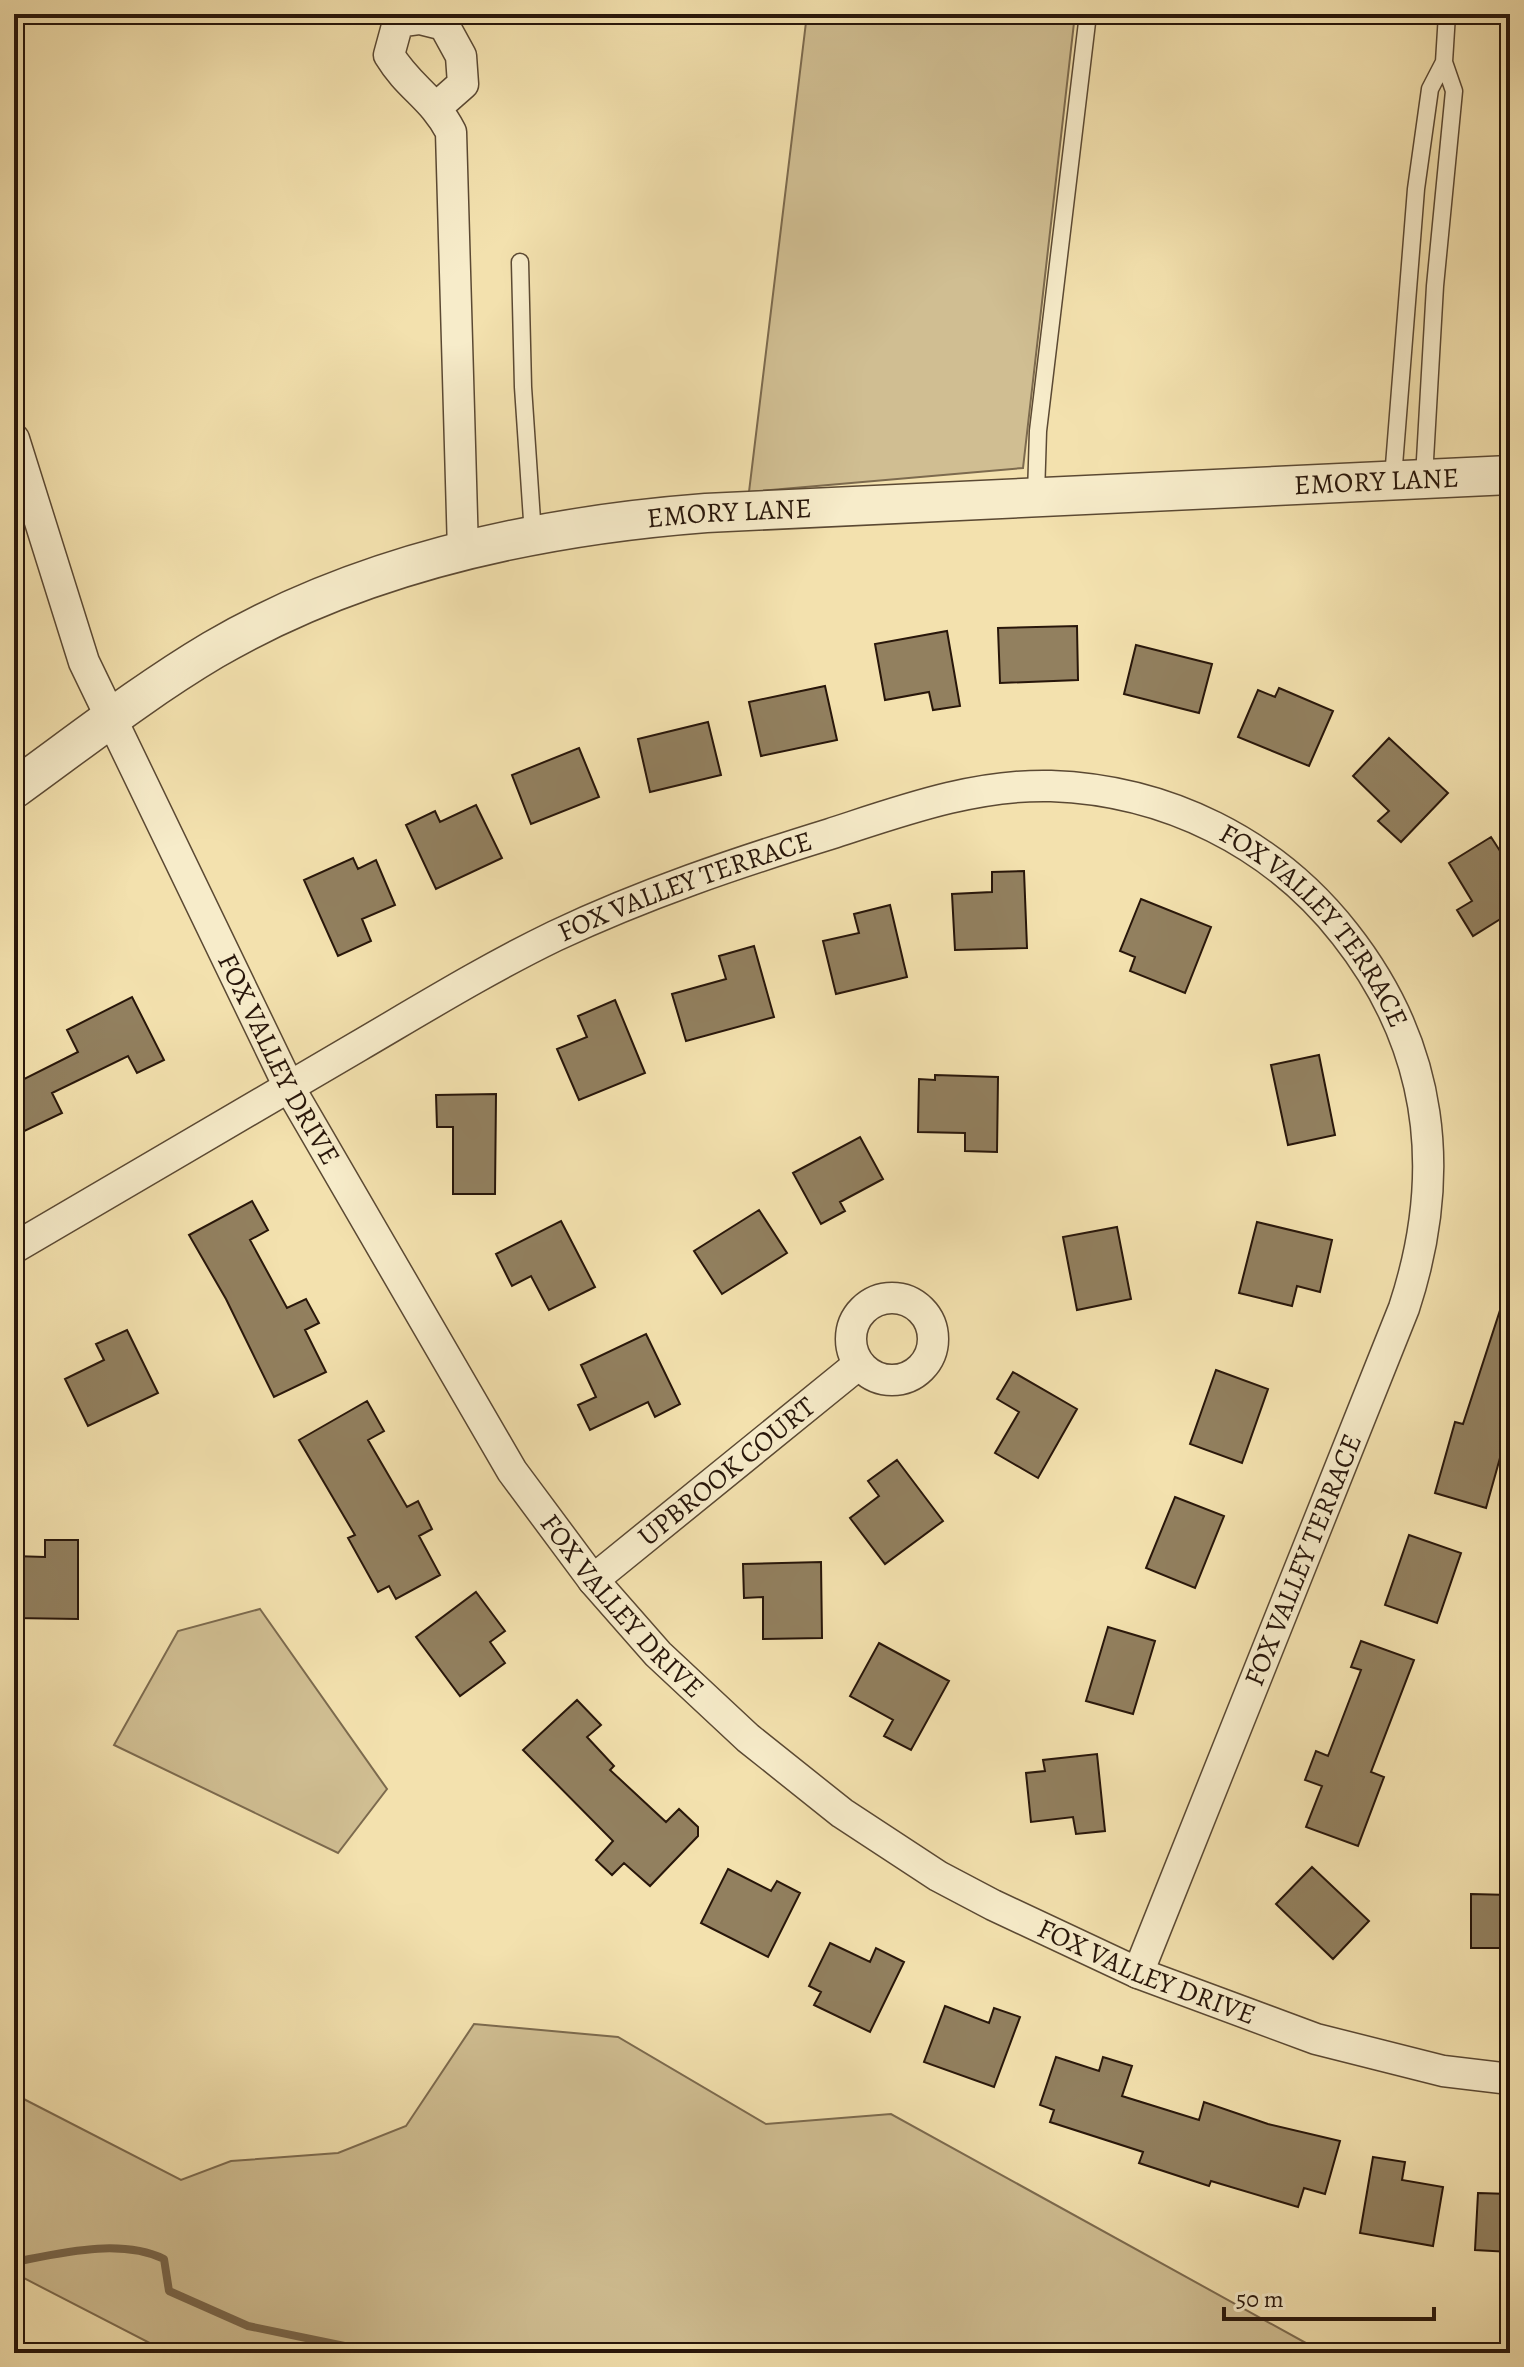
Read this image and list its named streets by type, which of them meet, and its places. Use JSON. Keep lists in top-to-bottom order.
{
  "streets": {
    "street": [
      "EMORY LANE",
      "FOX VALLEY TERRACE",
      "FOX VALLEY DRIVE",
      "UPBROOK COURT"
    ]
  },
  "crossings": [
    ["EMORY LANE", "FOX VALLEY DRIVE"],
    ["FOX VALLEY TERRACE", "FOX VALLEY DRIVE"],
    ["FOX VALLEY DRIVE", "UPBROOK COURT"]
  ],
  "scale_bar": "50 m"
}
